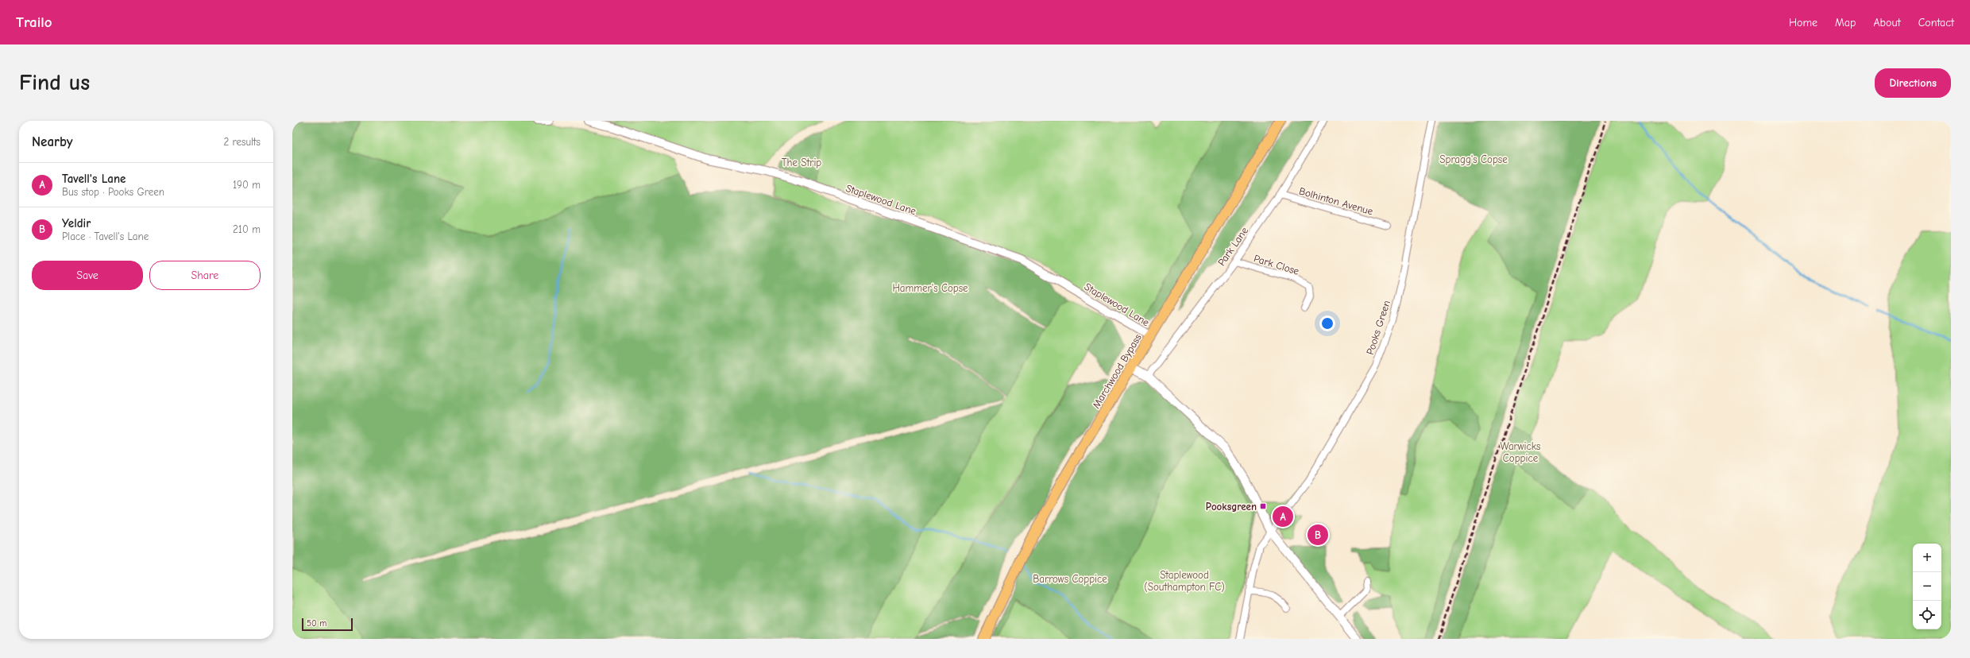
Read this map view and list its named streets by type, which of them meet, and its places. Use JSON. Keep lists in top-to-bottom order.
{
  "streets": {
    "main road": ["Marchwood Bypass"],
    "street": [
      "Staplewood Lane",
      "Bolhinton Avenue",
      "Park Lane",
      "Park Close",
      "Pooks Green"
    ]
  },
  "crossings": [
    ["Staplewood Lane", "Marchwood Bypass"],
    ["Bolhinton Avenue", "Park Lane"],
    ["Park Lane", "Park Close"]
  ],
  "parks": [
    "Spragg's Copse",
    "The Strip",
    "Hammer's Copse",
    "Warwicks Coppice",
    "Staplewood (Southampton FC)",
    "Barrows Coppice"
  ],
  "places": {
    "transit": ["Pooksgreen"]
  },
  "scale_bar": "50 m",
  "page": {
    "header": "Trailo",
    "nav": [
      "Home",
      "Map",
      "About",
      "Contact"
    ],
    "buttons": [
      "Directions",
      ["Save", "Share"]
    ],
    "title": "Find us",
    "heading": ["Nearby", "2 results"],
    "list": [
      {
        "mark": "A",
        "name": "Tavell's Lane",
        "note": "Bus stop · Pooks Green",
        "value": "190 m"
      },
      {
        "mark": "B",
        "name": "Yeldir",
        "note": "Place · Tavell's Lane",
        "value": "210 m"
      }
    ],
    "pins": ["A", "B"],
    "map_buttons": ["+", "−"],
    "scale": "50 m"
  }
}
